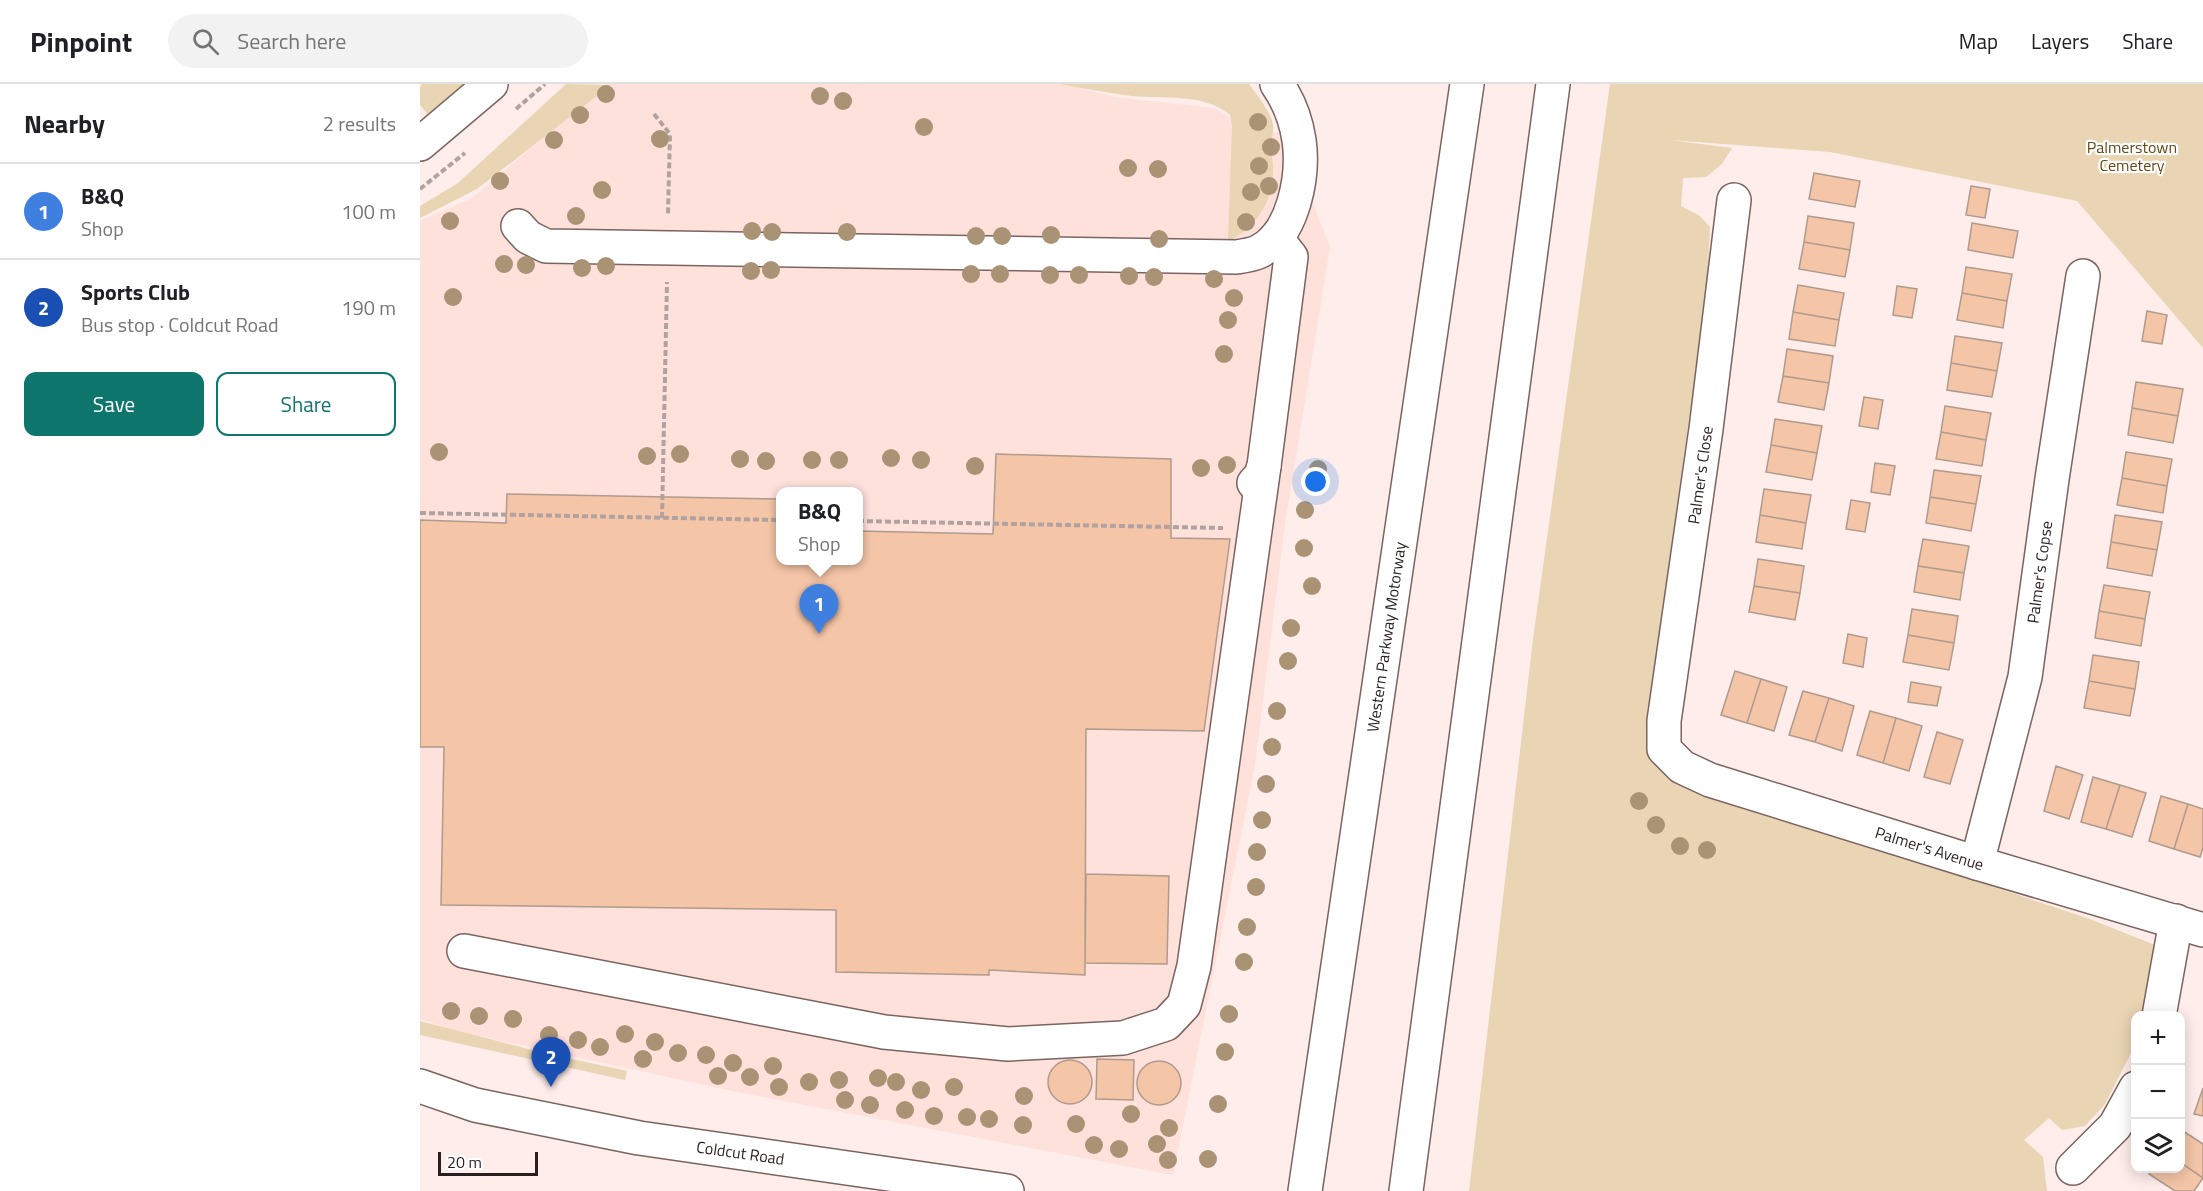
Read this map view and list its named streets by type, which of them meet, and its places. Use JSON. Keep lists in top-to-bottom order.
{
  "streets": {
    "main road": [
      "Palmer's Close",
      "Palmer's Copse",
      "Western Parkway Motorway",
      "Palmer's Avenue",
      "Coldcut Road"
    ]
  },
  "crossings": [
    ["Palmer's Close", "Palmer's Avenue"],
    ["Palmer's Copse", "Palmer's Avenue"]
  ],
  "parks": ["Palmerstown Cemetery"],
  "scale_bar": "20 m",
  "page": {
    "header": "Pinpoint",
    "search": "Search here",
    "nav": ["Map", "Layers", "Share"],
    "heading": ["Nearby", "2 results"],
    "list": [
      {
        "mark": "1",
        "name": "B&Q",
        "note": "Shop",
        "value": "100 m"
      },
      {
        "mark": "2",
        "name": "Sports Club",
        "note": "Bus stop · Coldcut Road",
        "value": "190 m"
      }
    ],
    "buttons": ["Save", "Share"],
    "popup": ["B&Q", "Shop"],
    "pins": ["1", "2"],
    "map_buttons": ["+", "−"],
    "scale": "20 m"
  }
}
